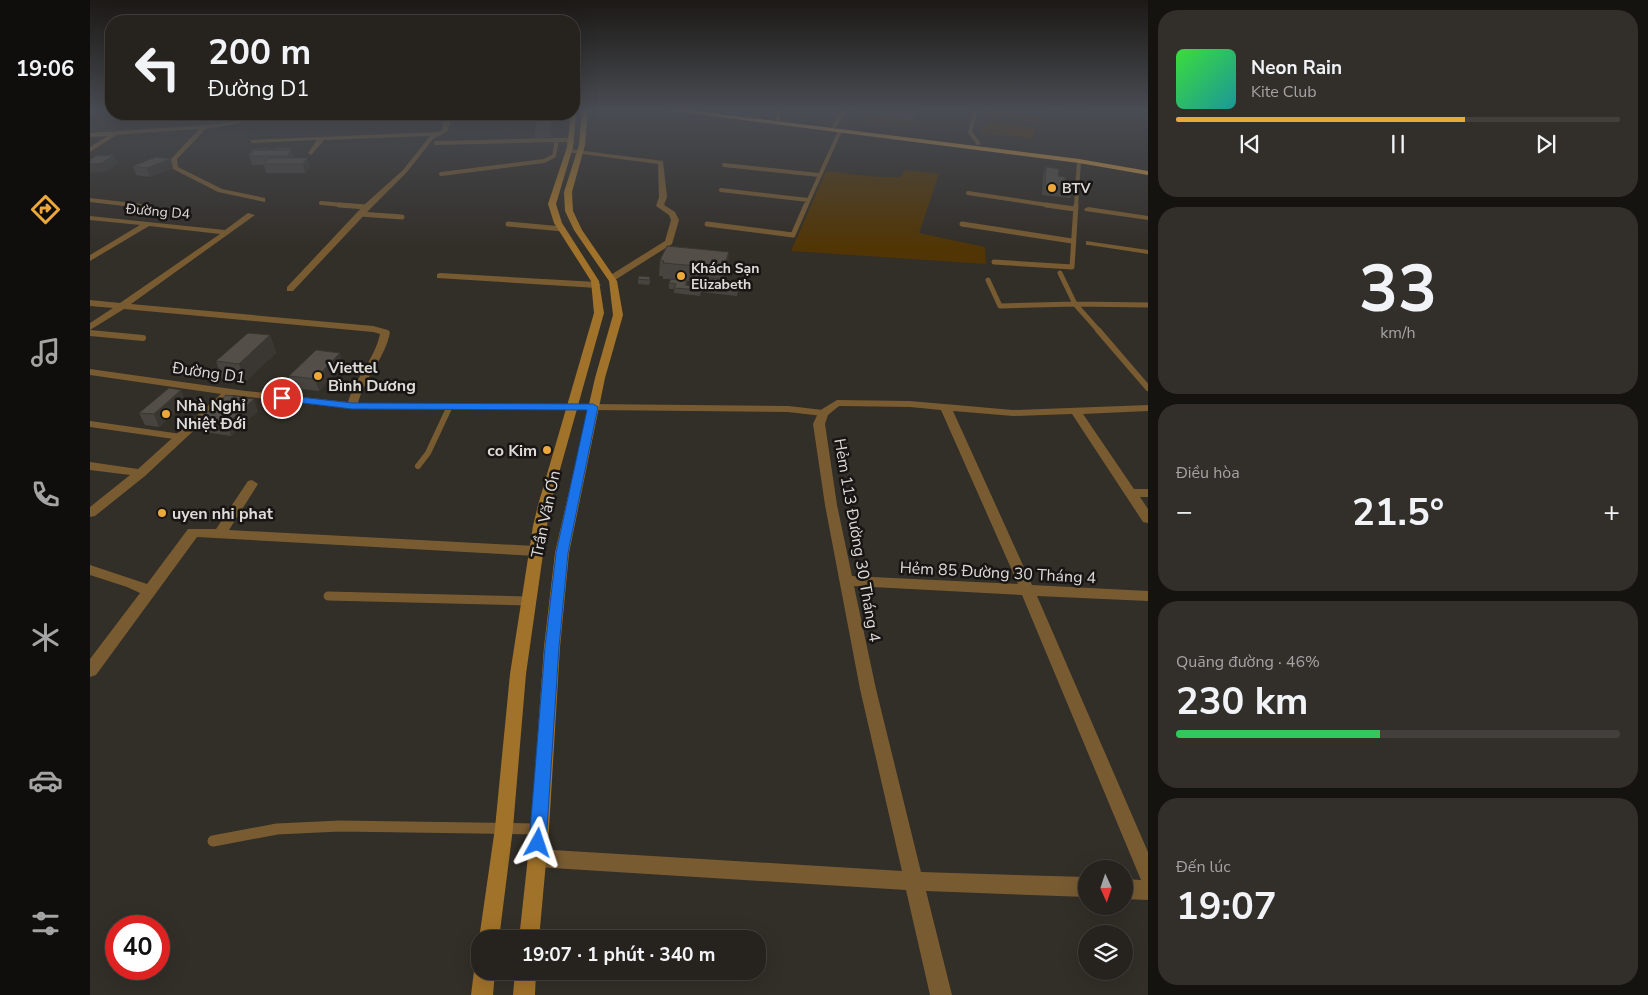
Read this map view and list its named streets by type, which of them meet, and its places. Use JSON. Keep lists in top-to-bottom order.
{
  "streets": {
    "street": [
      "Đường D4",
      "Đường D1",
      "Trần Văn Ơn",
      "Hẻm 113 Đường 30 Tháng 4",
      "Hẻm 85 Đường 30 Tháng 4"
    ]
  },
  "crossings": [
    ["Đường D1", "Trần Văn Ơn"],
    ["Hẻm 113 Đường 30 Tháng 4", "Hẻm 85 Đường 30 Tháng 4"]
  ],
  "places": [
    "BTV",
    "Khách Sạn Elizabeth",
    "Viettel Bình Dương",
    "Nhà Nghỉ Nhiệt Đới",
    "co Kim",
    "uyen nhi phat"
  ],
  "north": "bottom",
  "page": {
    "tabs": "19:06",
    "turn": ["200 m", "Đường D1"],
    "song": ["Neon Rain", "Kite Club"],
    "tile": [
      ["33", "km/h"],
      "Điều hòa",
      ["Quãng đường · 46%", "230 km"],
      ["Đến lúc", "19:07"]
    ],
    "heat": ["−", "21.5°", "+"],
    "limit": "40",
    "trip": "19:07 · 1 phút · 340 m"
  }
}
